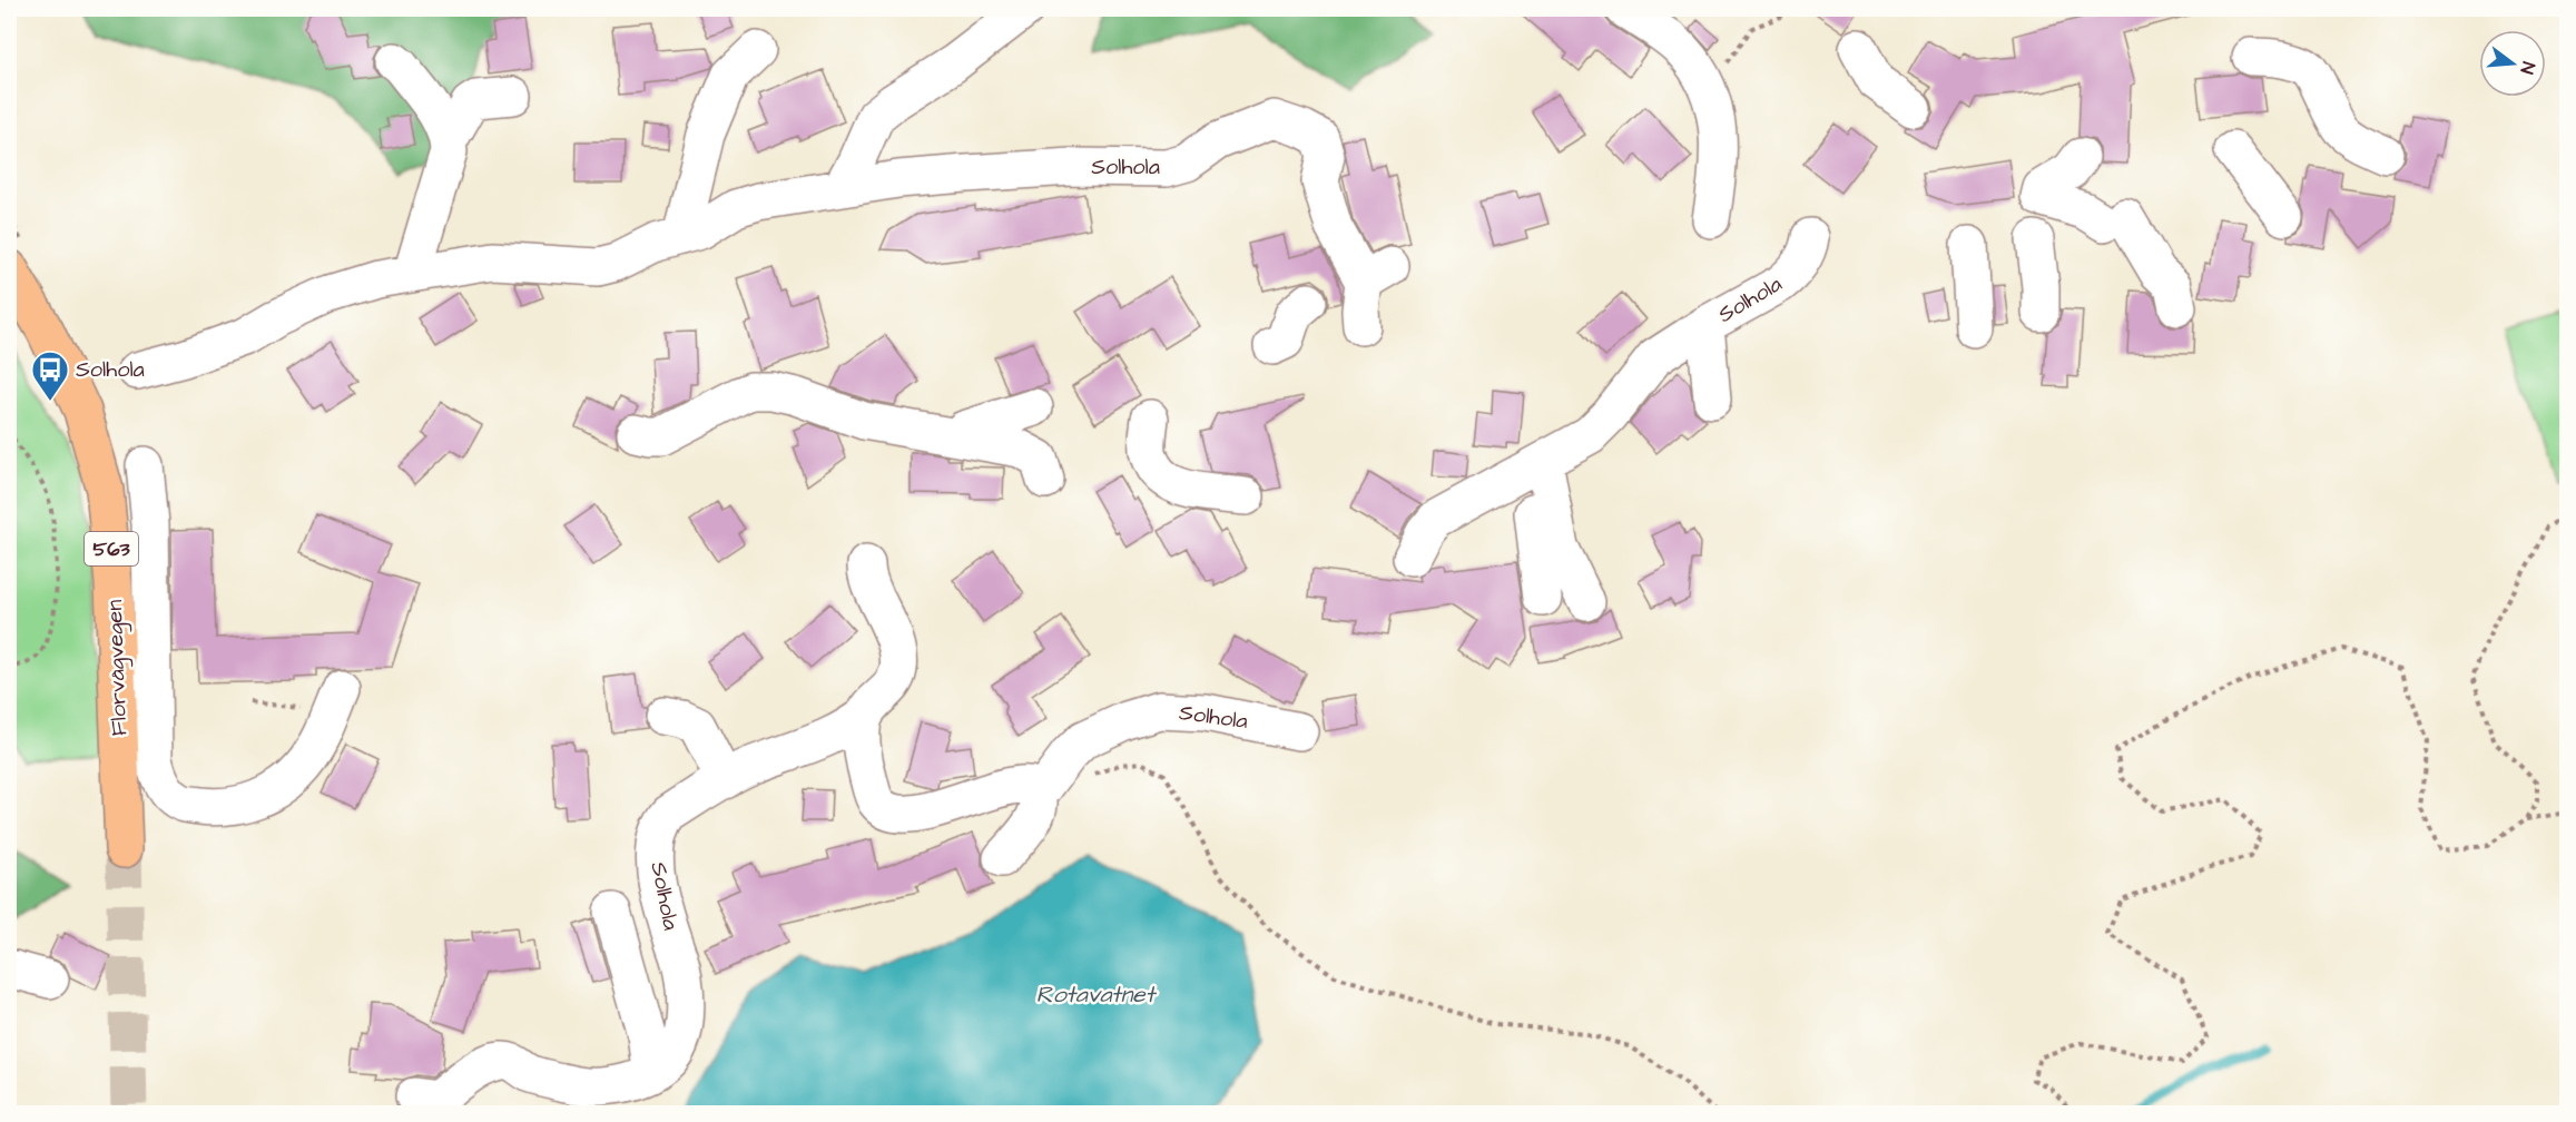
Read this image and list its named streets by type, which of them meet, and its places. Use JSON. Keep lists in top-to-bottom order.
{
  "streets": {
    "main road": ["563", "Florvågvegen"],
    "lane": ["Solhola"]
  },
  "water": ["Rotavatnet"],
  "places": {
    "bus stop": ["Solhola"]
  },
  "north": "right"
}
